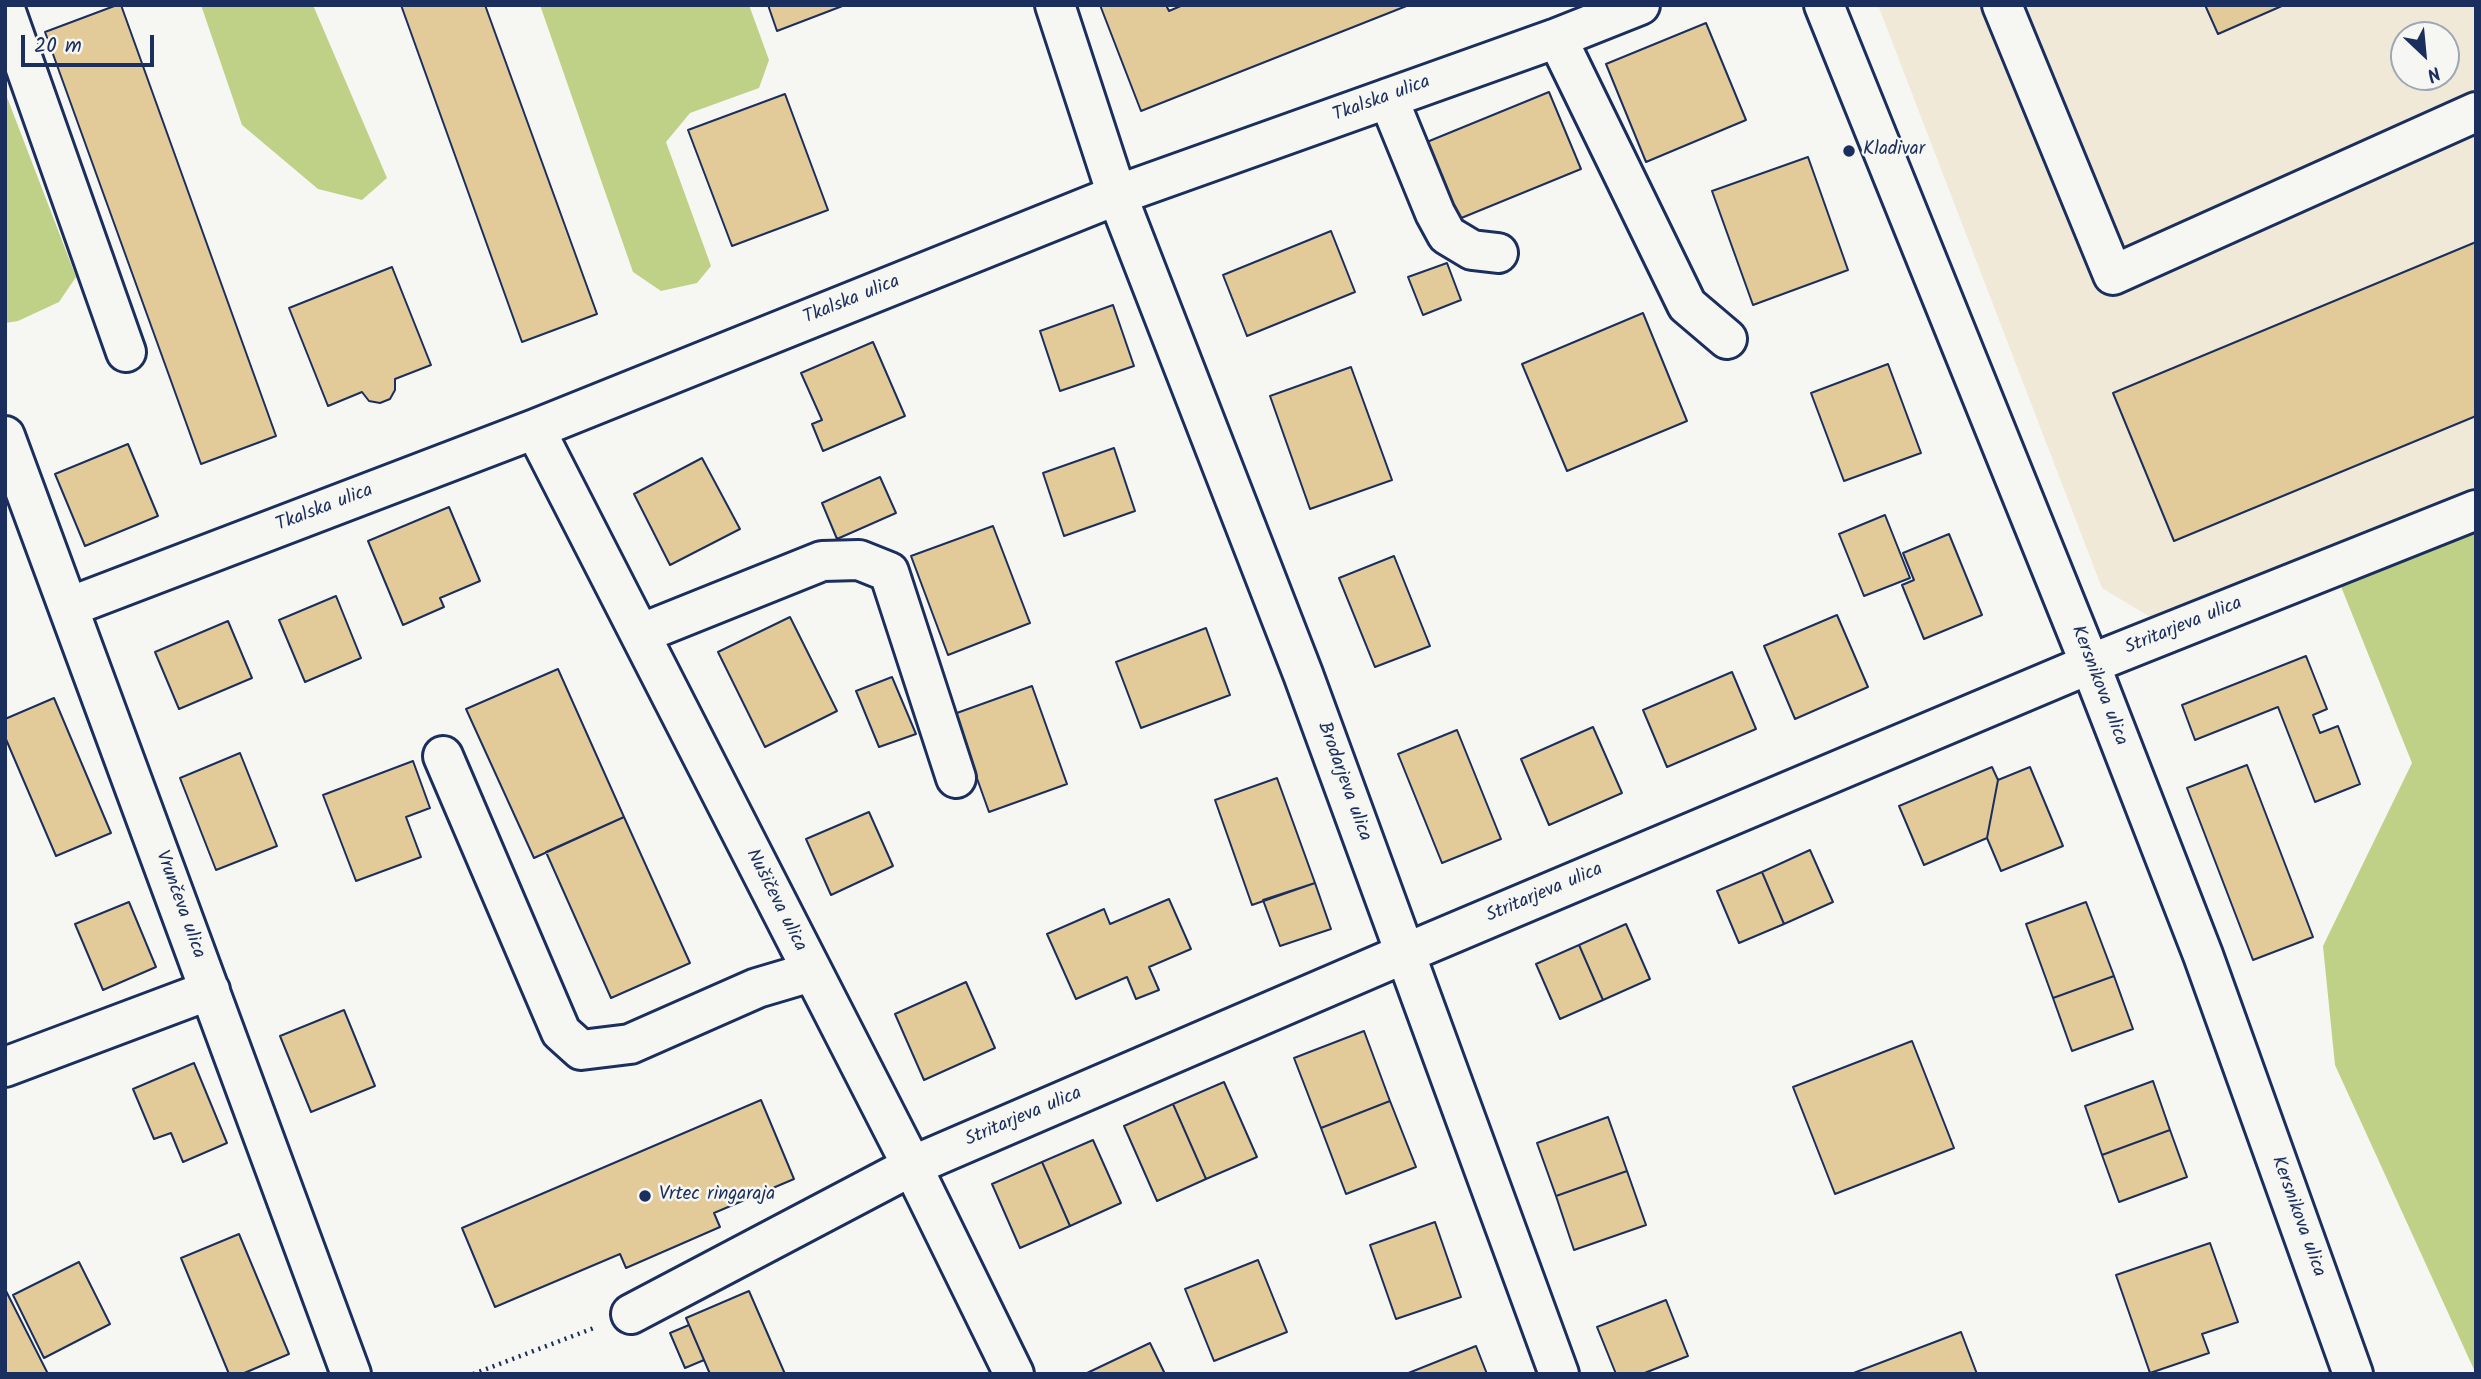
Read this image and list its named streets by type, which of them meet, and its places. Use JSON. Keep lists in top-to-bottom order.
{
  "streets": {
    "street": [
      "Tkalska ulica",
      "Stritarjeva ulica",
      "Kersnikova ulica",
      "Brodarjeva ulica",
      "Nušičeva ulica",
      "Vrunčeva ulica"
    ]
  },
  "crossings": [
    ["Tkalska ulica", "Brodarjeva ulica"],
    ["Tkalska ulica", "Nušičeva ulica"],
    ["Tkalska ulica", "Vrunčeva ulica"],
    ["Stritarjeva ulica", "Kersnikova ulica"],
    ["Stritarjeva ulica", "Brodarjeva ulica"],
    ["Stritarjeva ulica", "Nušičeva ulica"]
  ],
  "places": ["Kladivar", "Vrtec ringaraja"],
  "scale_bar": "20 m",
  "north": "bottom right"
}
